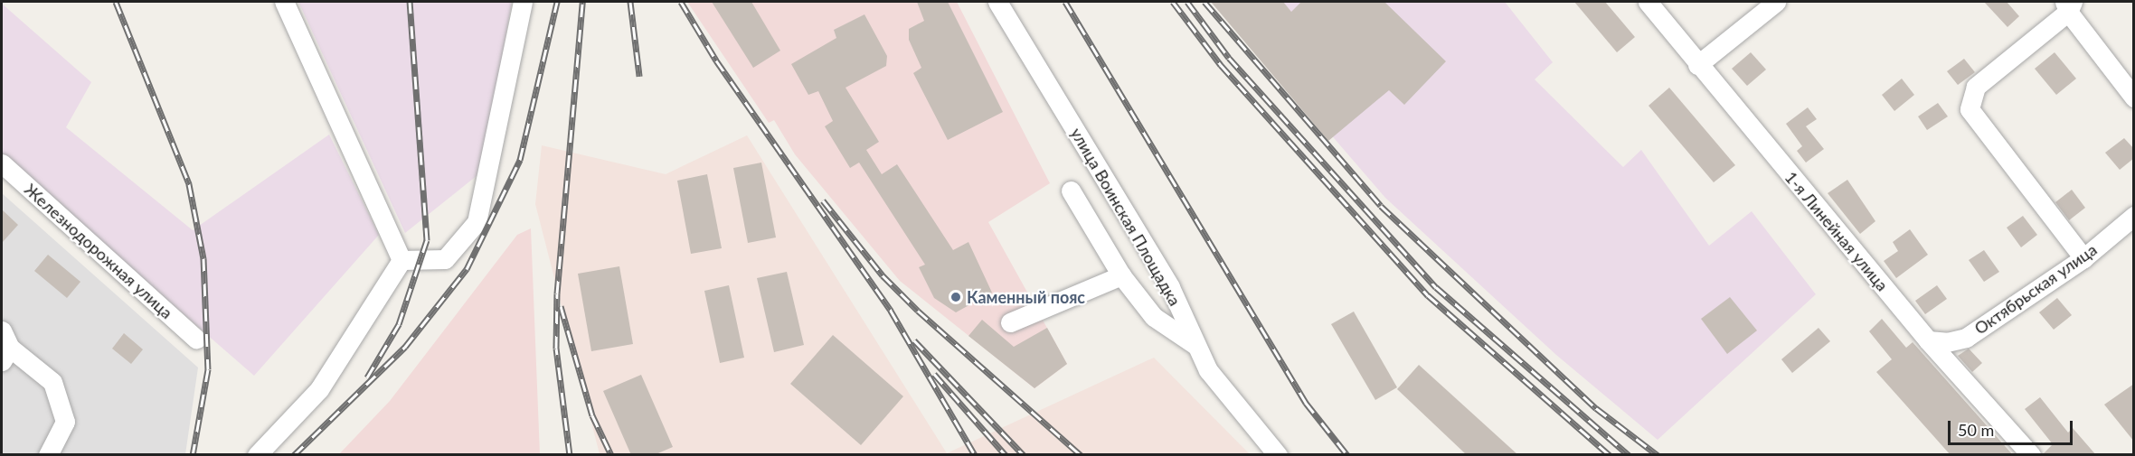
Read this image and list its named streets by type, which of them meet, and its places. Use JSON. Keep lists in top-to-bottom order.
{
  "streets": {
    "street": [
      "улица Воинская Площадка",
      "1-я Линейная улица",
      "Железнодорожная улица",
      "Октябрьская улица"
    ]
  },
  "crossings": [
    ["1-я Линейная улица", "Октябрьская улица"]
  ],
  "places": ["Каменный пояс"],
  "scale_bar": "50 m"
}
